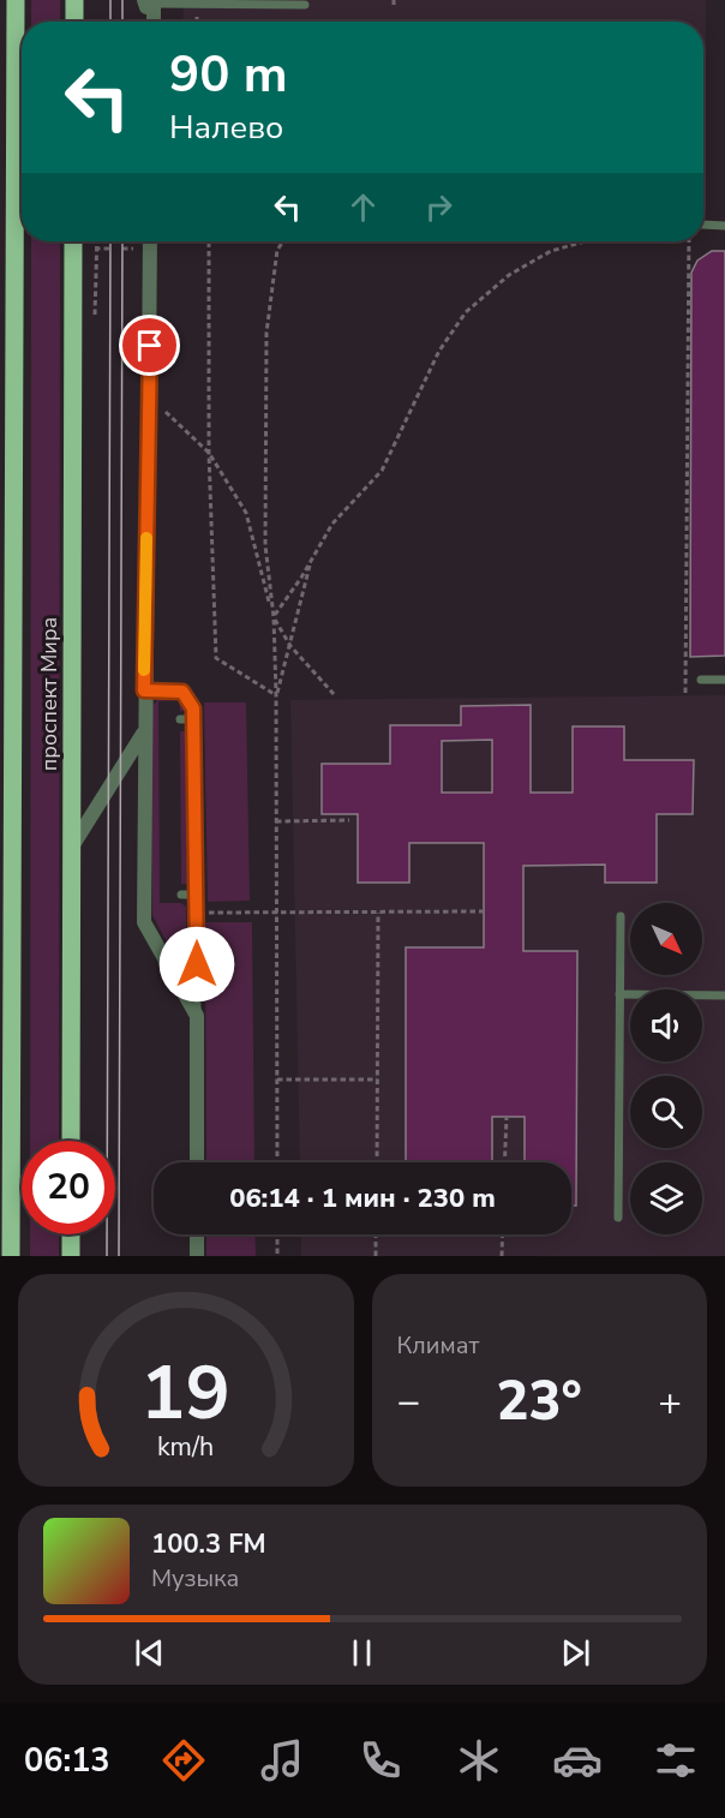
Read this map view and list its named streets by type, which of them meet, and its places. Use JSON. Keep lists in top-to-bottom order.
{
  "streets": {
    "main road": ["проспект Мира"]
  },
  "north": "bottom right",
  "page": {
    "turn": ["90 m", "Налево"],
    "limit": "20",
    "trip": "06:14 · 1 мин · 230 m",
    "tile": "Климат",
    "heat": ["−", "23°", "+"],
    "song": ["100.3 FM", "Музыка"],
    "tabs": "06:13",
    "gauge": ["19", "km/h"]
  }
}
